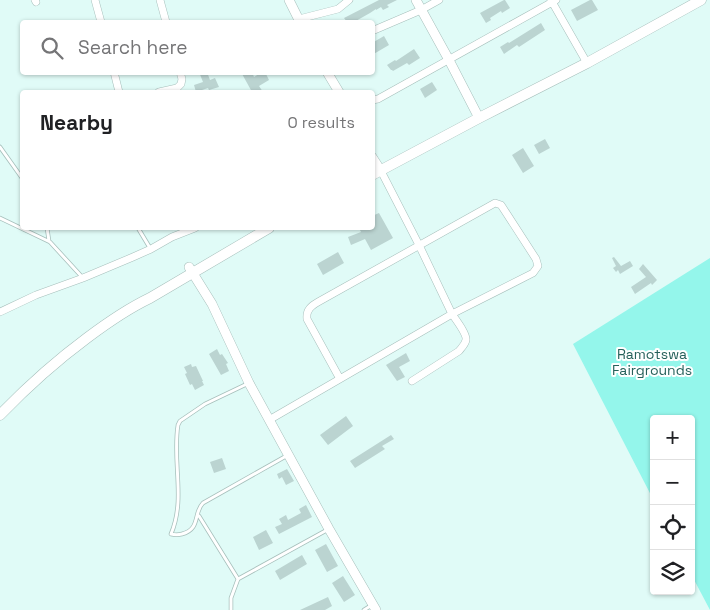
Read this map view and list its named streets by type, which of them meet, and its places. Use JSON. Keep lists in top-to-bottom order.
{
  "parks": ["Ramotswa Fairgrounds"],
  "page": {
    "search": "Search here",
    "heading": ["Nearby", "0 results"],
    "map_buttons": ["+", "−"]
  }
}
